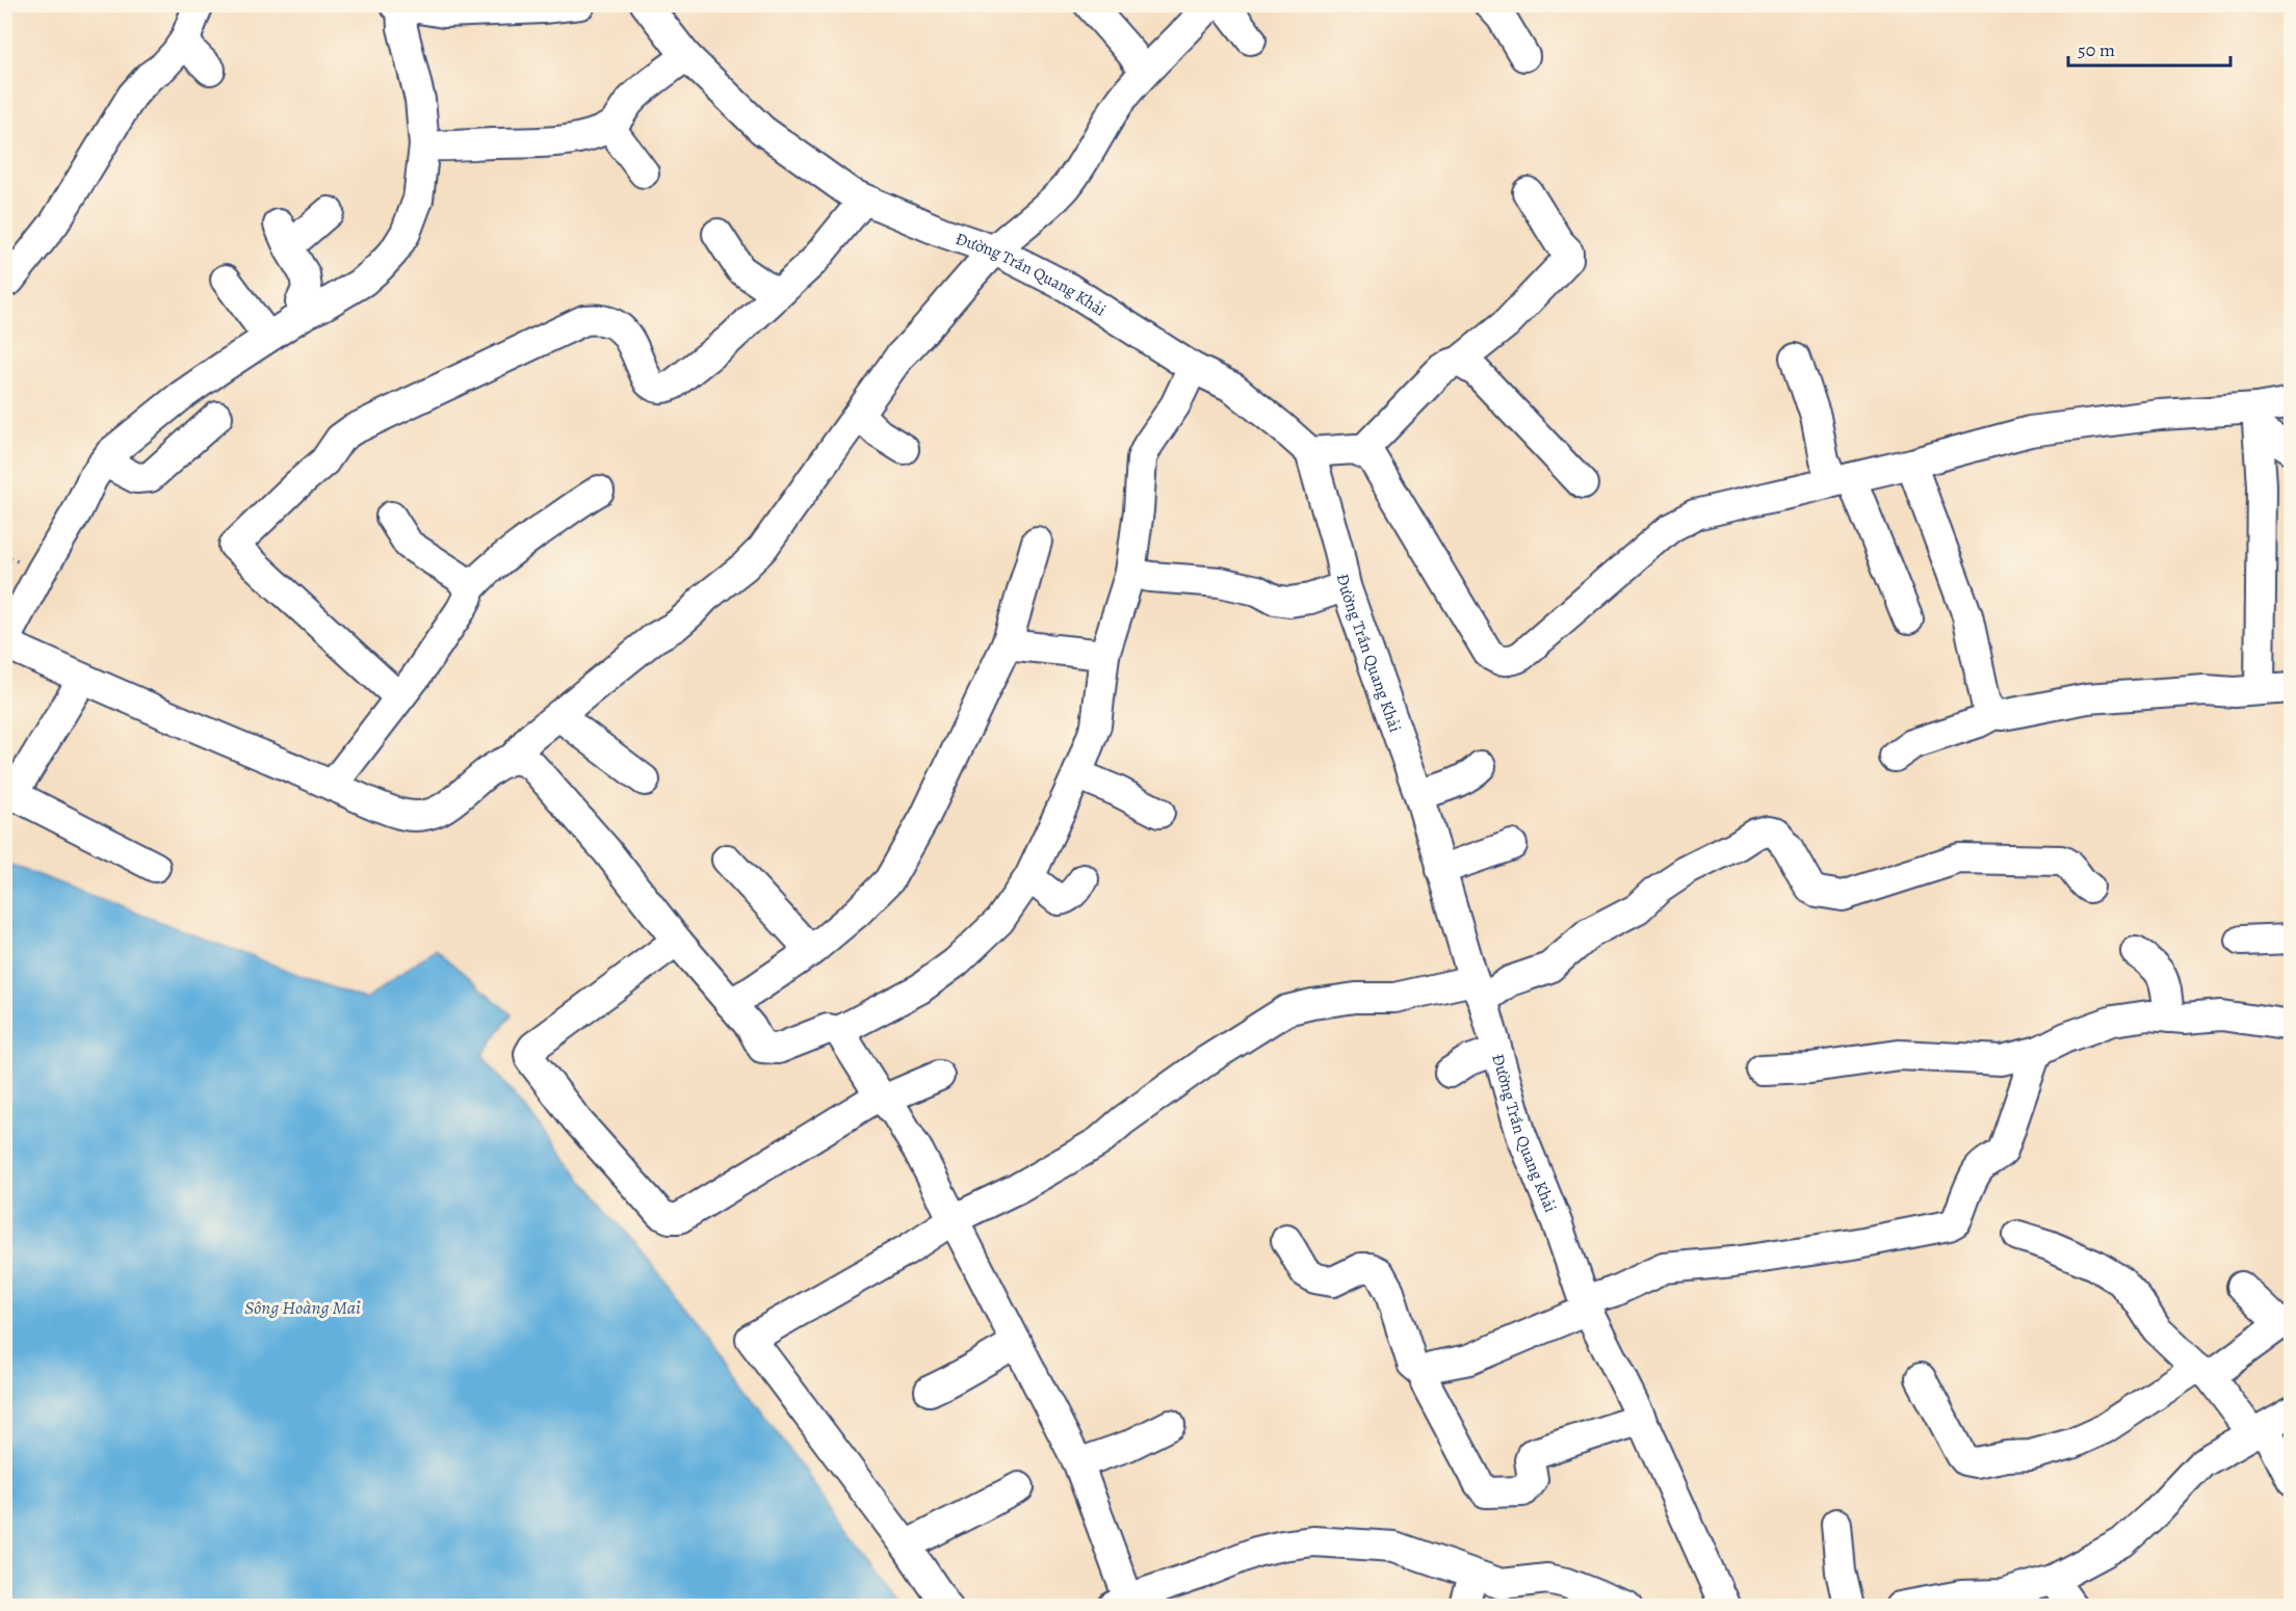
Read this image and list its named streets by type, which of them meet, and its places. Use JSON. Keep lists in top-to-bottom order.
{
  "streets": {
    "street": ["Đường Trần Quang Khải"]
  },
  "water": ["Sông Hoàng Mai"],
  "scale_bar": "50 m"
}
